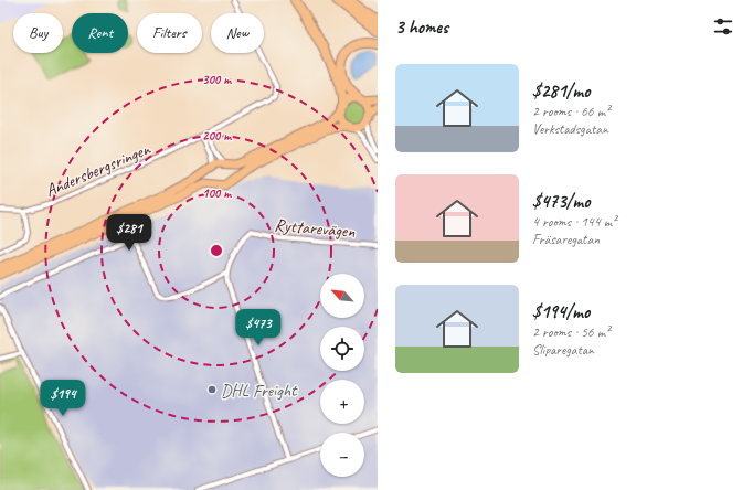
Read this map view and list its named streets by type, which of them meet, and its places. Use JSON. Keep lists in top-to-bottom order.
{
  "streets": {
    "street": ["Andersbergsringen", "Ryttarevägen"]
  },
  "places": ["DHL Freight"],
  "north": "top left",
  "page": {
    "heading": "3 homes",
    "chip": [
      "Buy",
      "Rent",
      "Filters",
      "New"
    ],
    "list": [
      {
        "name": "$281/mo",
        "note": "2 rooms · 66 m² · Verkstadsgatan"
      },
      {
        "name": "$473/mo",
        "note": "4 rooms · 144 m² · Fräsaregatan"
      },
      {
        "name": "$194/mo",
        "note": "2 rooms · 56 m² · Sliparegatan"
      }
    ],
    "price": ["$281", "$473", "$194"],
    "map_buttons": ["+", "−"]
  },
  "rings": ["300 m", "200 m", "100 m"]
}
